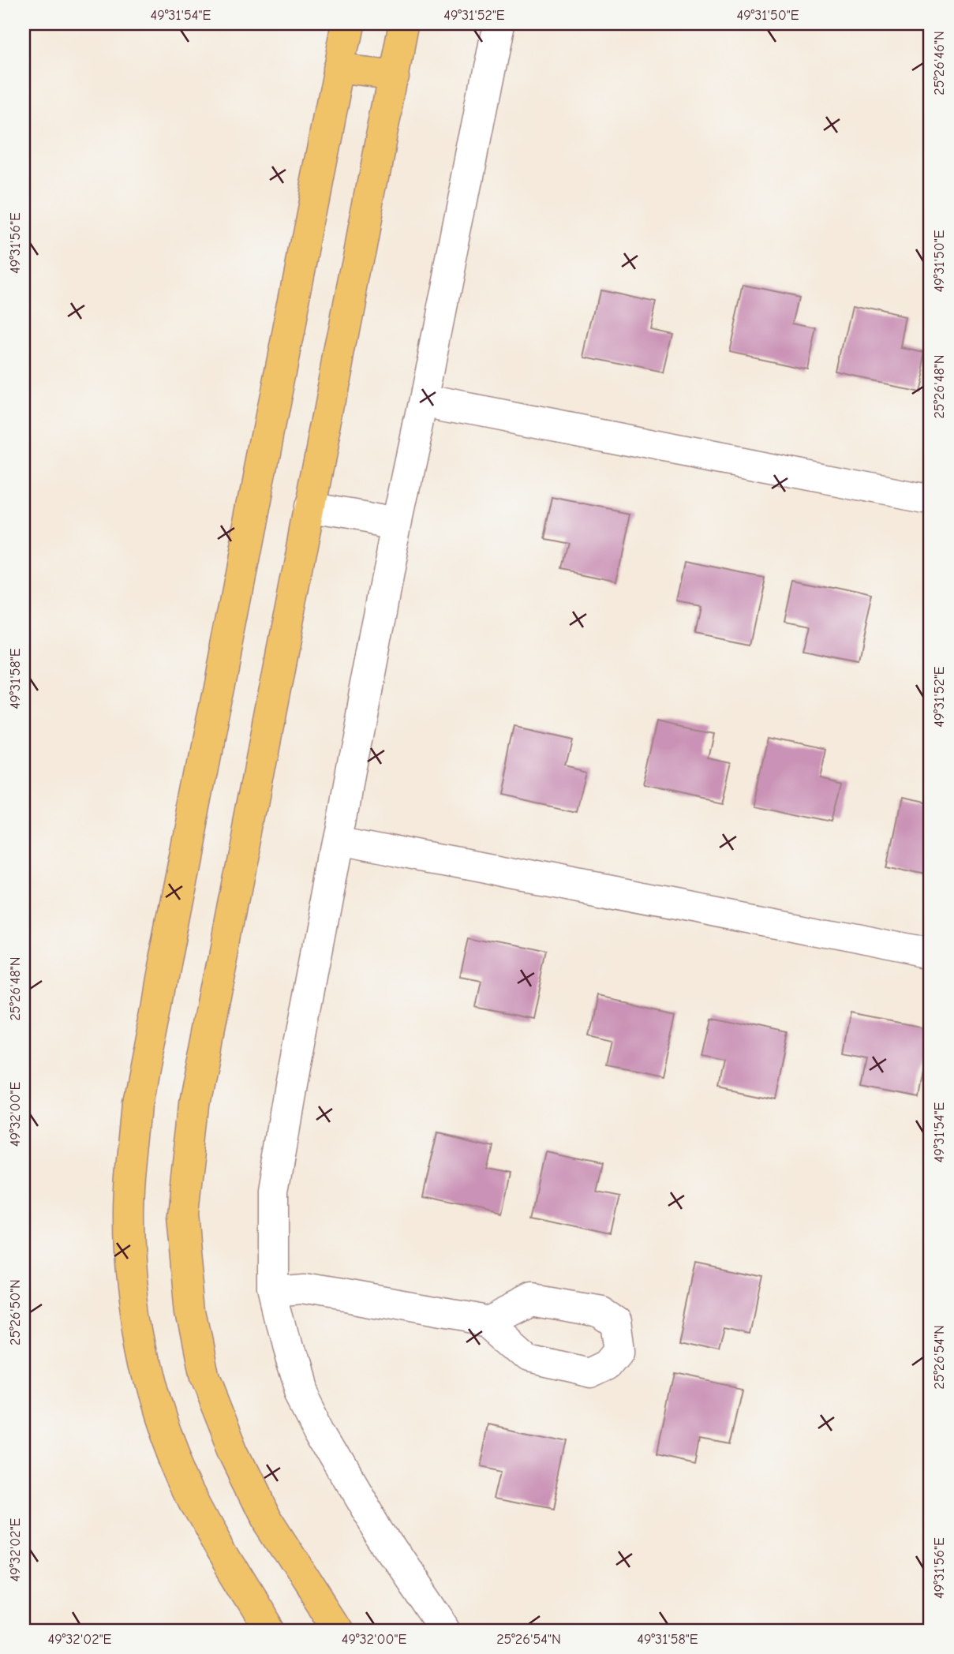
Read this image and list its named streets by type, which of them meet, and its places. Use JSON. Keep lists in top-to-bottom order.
{
  "coordinates": [
    "49°31'54\"E",
    "49°31'52\"E",
    "49°31'50\"E",
    "25°26'46\"N",
    "49°31'56\"E",
    "25°26'48\"N",
    "49°31'58\"E",
    "49°32'00\"E",
    "25°26'50\"N",
    "25°26'54\"N",
    "49°32'02\"E"
  ]
}
